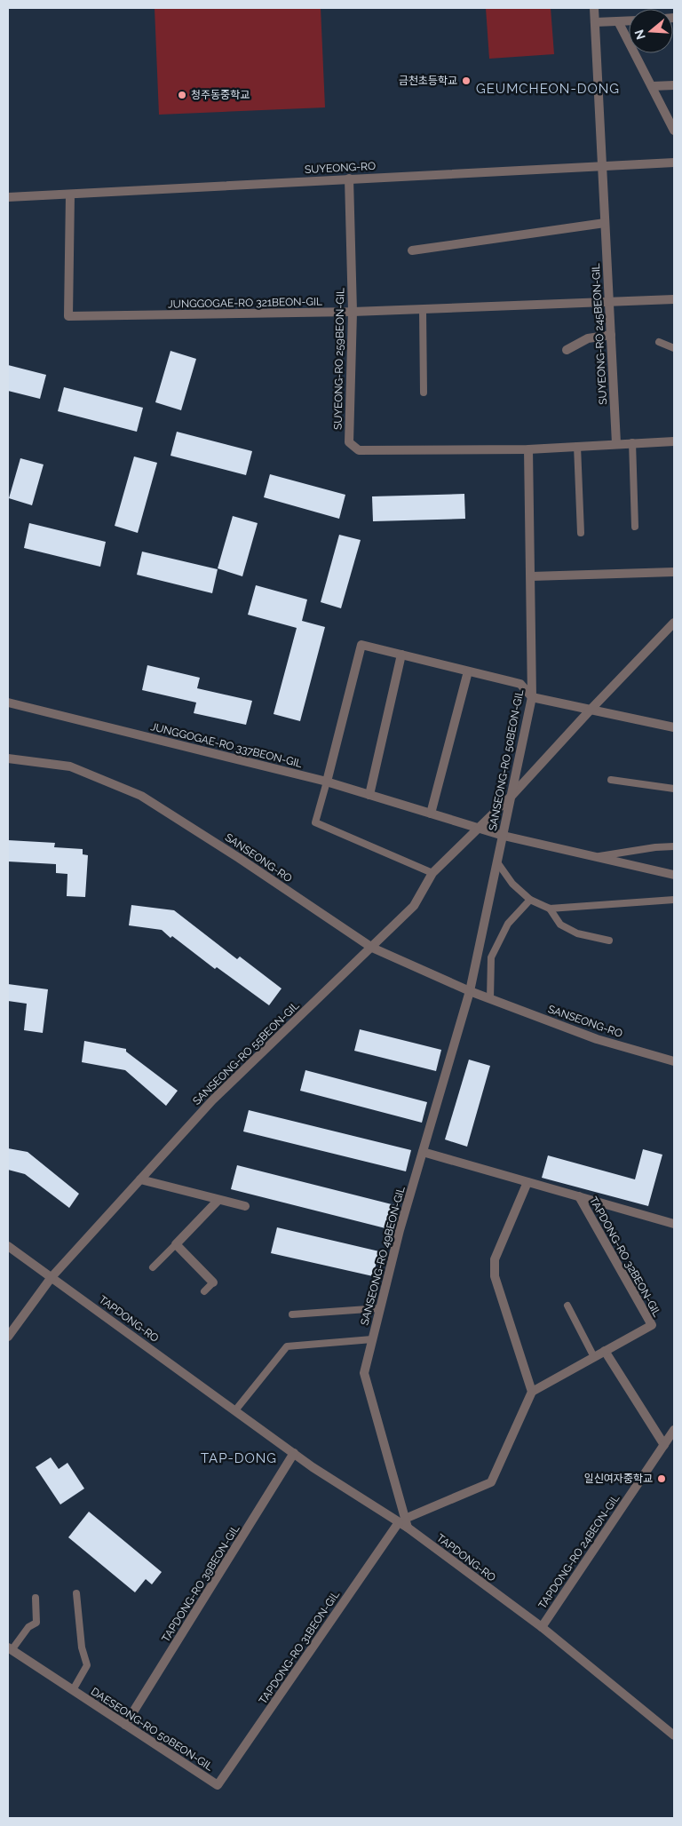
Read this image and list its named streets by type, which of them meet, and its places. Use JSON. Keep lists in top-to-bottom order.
{
  "streets": {
    "street": [
      "SUYEONG-RO",
      "JUNGGOGAE-RO 321BEON-GIL",
      "SUYEONG-RO 245BEON-GIL",
      "SUYEONG-RO 259BEON-GIL",
      "JUNGGOGAE-RO 337BEON-GIL",
      "SANSEONG-RO 50BEON-GIL",
      "SANSEONG-RO",
      "SANSEONG-RO 55BEON-GIL",
      "SANSEONG-RO 49BEON-GIL",
      "TAPDONG-RO 32BEON-GIL",
      "TAPDONG-RO",
      "TAPDONG-RO 24BEON-GIL",
      "TAPDONG-RO 39BEON-GIL",
      "TAPDONG-RO 31BEON-GIL",
      "DAESEONG-RO 50BEON-GIL"
    ]
  },
  "crossings": [
    ["SUYEONG-RO", "JUNGGOGAE-RO 321BEON-GIL"],
    ["SUYEONG-RO", "SUYEONG-RO 245BEON-GIL"],
    ["SUYEONG-RO", "SUYEONG-RO 259BEON-GIL"],
    ["JUNGGOGAE-RO 321BEON-GIL", "SUYEONG-RO 245BEON-GIL"],
    ["JUNGGOGAE-RO 321BEON-GIL", "SUYEONG-RO 259BEON-GIL"],
    ["SUYEONG-RO 245BEON-GIL", "SUYEONG-RO 259BEON-GIL"],
    ["SUYEONG-RO 259BEON-GIL", "SANSEONG-RO 50BEON-GIL"],
    ["JUNGGOGAE-RO 337BEON-GIL", "SANSEONG-RO 50BEON-GIL"],
    ["JUNGGOGAE-RO 337BEON-GIL", "SANSEONG-RO 55BEON-GIL"],
    ["SANSEONG-RO 50BEON-GIL", "SANSEONG-RO"],
    ["SANSEONG-RO 50BEON-GIL", "SANSEONG-RO 55BEON-GIL"],
    ["SANSEONG-RO 50BEON-GIL", "SANSEONG-RO 49BEON-GIL"],
    ["SANSEONG-RO", "SANSEONG-RO 55BEON-GIL"],
    ["SANSEONG-RO", "SANSEONG-RO 49BEON-GIL"],
    ["SANSEONG-RO 55BEON-GIL", "TAPDONG-RO"],
    ["SANSEONG-RO 49BEON-GIL", "TAPDONG-RO"],
    ["SANSEONG-RO 49BEON-GIL", "TAPDONG-RO 31BEON-GIL"],
    ["TAPDONG-RO", "TAPDONG-RO 24BEON-GIL"],
    ["TAPDONG-RO", "TAPDONG-RO 39BEON-GIL"],
    ["TAPDONG-RO", "TAPDONG-RO 31BEON-GIL"],
    ["TAPDONG-RO 39BEON-GIL", "DAESEONG-RO 50BEON-GIL"],
    ["TAPDONG-RO 31BEON-GIL", "DAESEONG-RO 50BEON-GIL"]
  ],
  "districts": ["GEUMCHEON-DONG", "TAP-DONG"],
  "places": ["금천초등학교", "청주동중학교", "일신여자중학교"],
  "north": "left"
}
